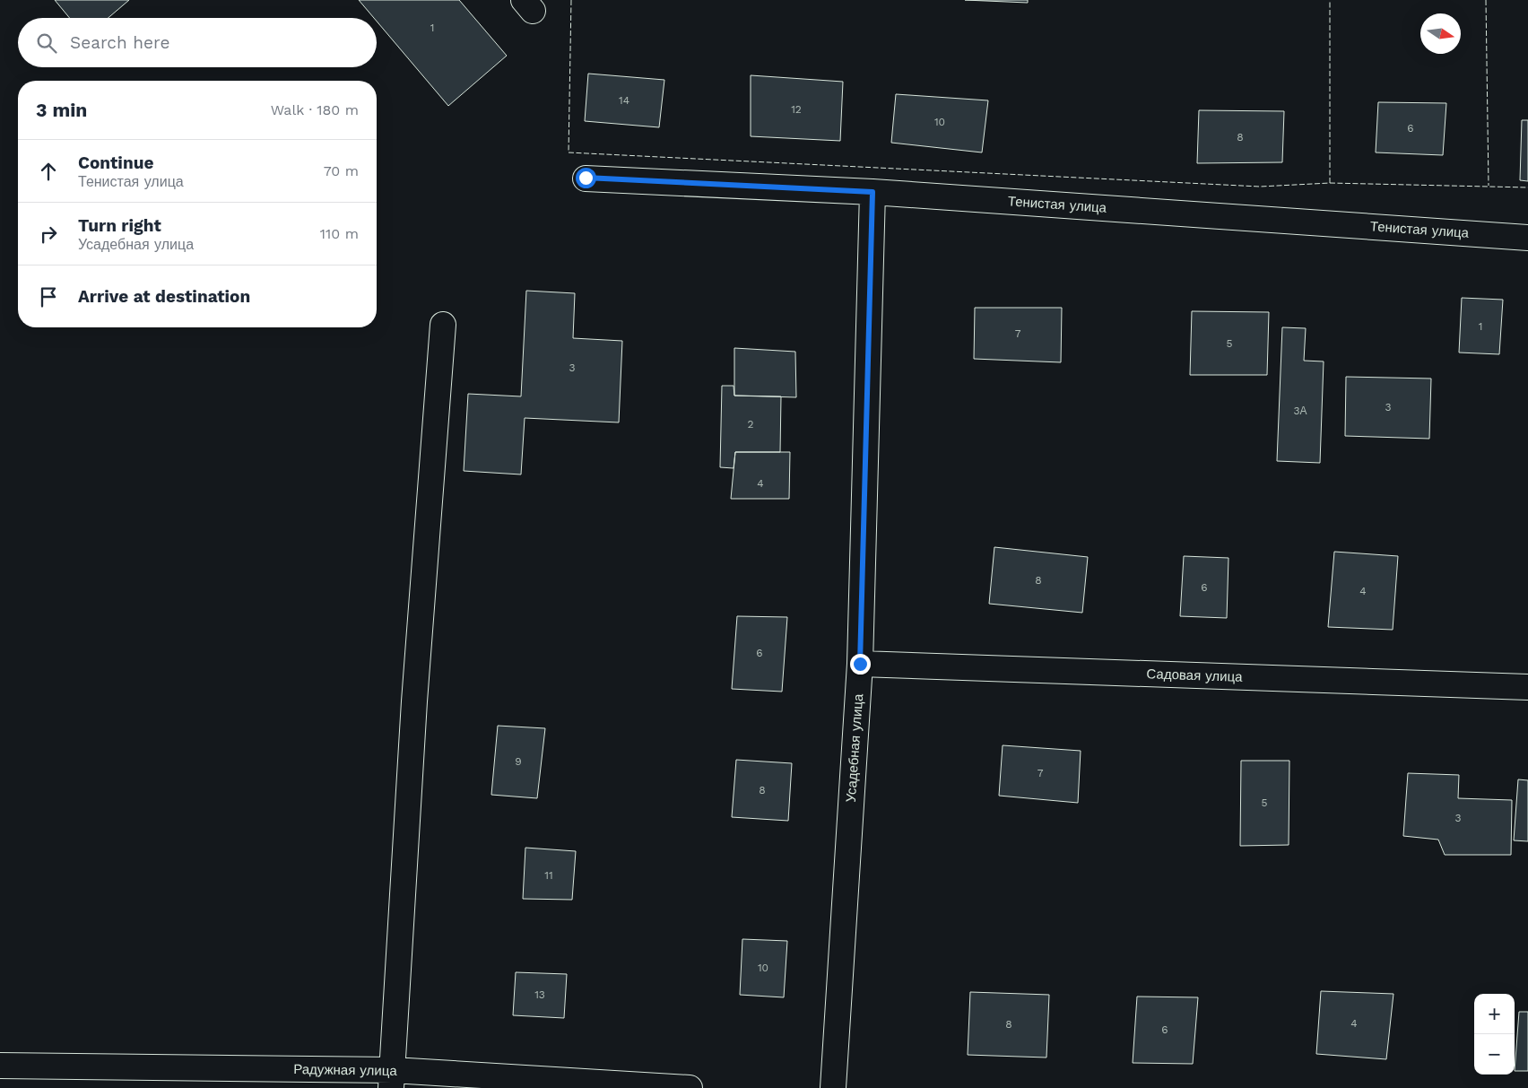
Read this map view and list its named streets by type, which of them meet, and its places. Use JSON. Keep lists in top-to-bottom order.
{
  "streets": {
    "street": [
      "Тенистая улица",
      "Садовая улица",
      "Усадебная улица",
      "Радужная улица"
    ]
  },
  "crossings": [
    ["Тенистая улица", "Усадебная улица"],
    ["Садовая улица", "Усадебная улица"]
  ],
  "house_numbers": [
    "1",
    "14",
    "12",
    "10",
    "6",
    "8",
    "1",
    "7",
    "5",
    "3",
    "3",
    "3А",
    "2",
    "4",
    "8",
    "6",
    "4",
    "6",
    "9",
    "7",
    "8",
    "5",
    "3",
    "11",
    "10",
    "13",
    "4",
    "8",
    "6"
  ],
  "north": "right",
  "page": {
    "search": "Search here",
    "heading": ["3 min", "Walk · 180 m"],
    "list": [
      ["Continue", "Тенистая улица", "70 m"],
      ["Turn right", "Усадебная улица", "110 m"],
      "Arrive at destination"
    ],
    "map_buttons": ["+", "−"]
  }
}
